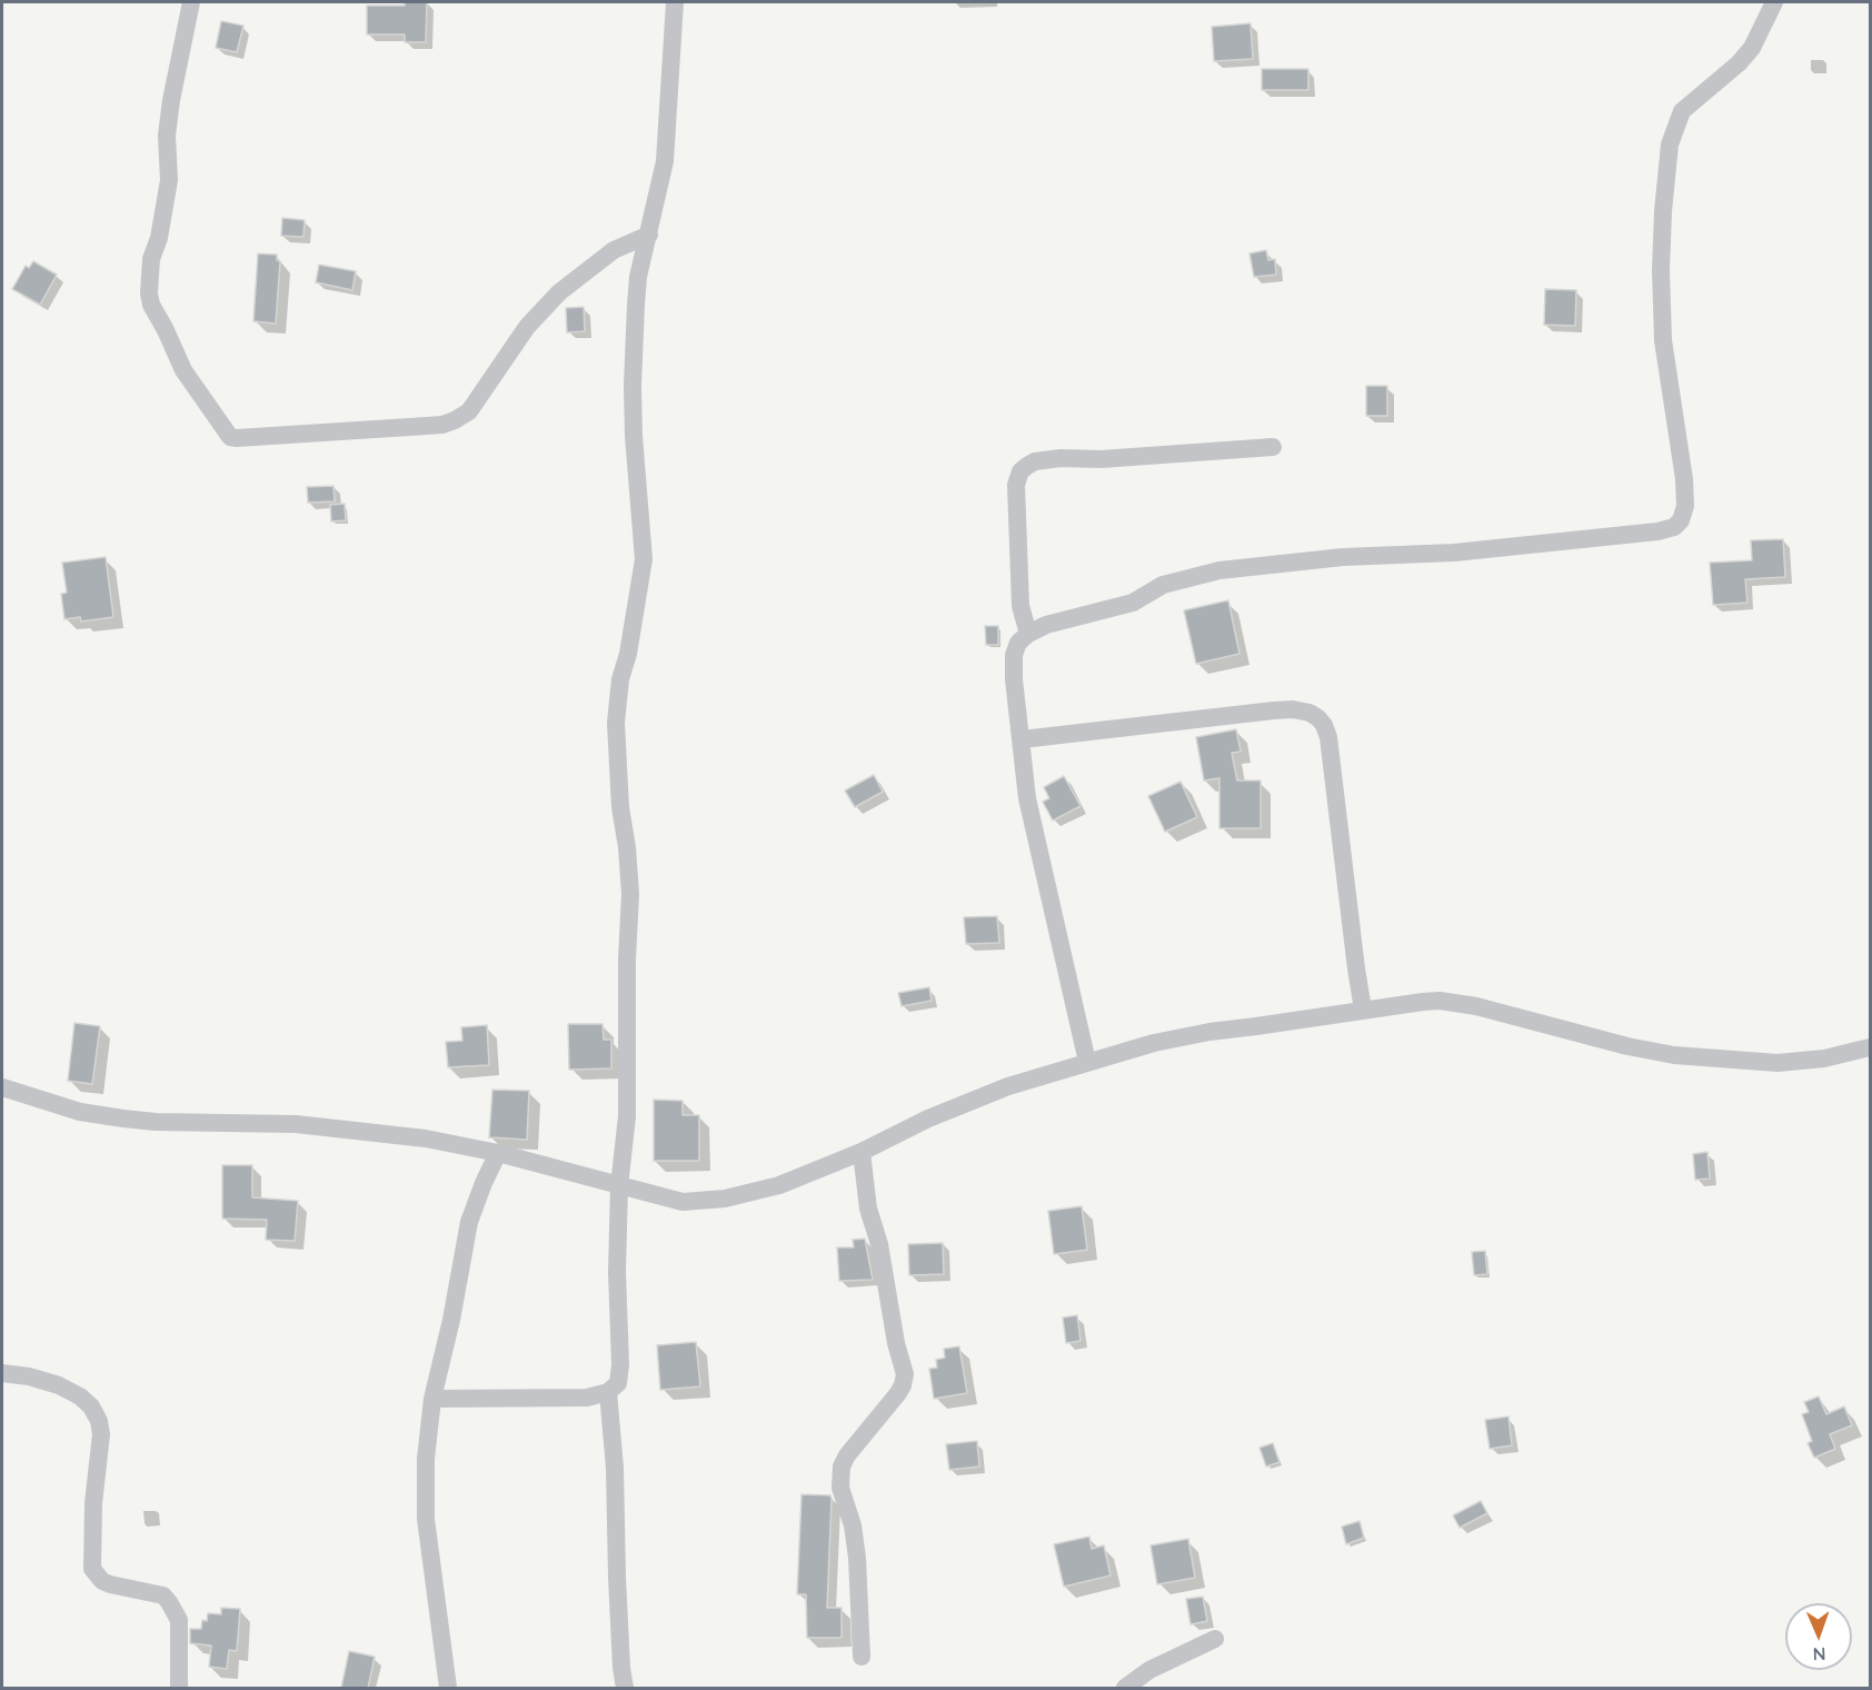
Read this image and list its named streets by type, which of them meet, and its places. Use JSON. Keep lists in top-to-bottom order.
{
  "north": "bottom"
}
